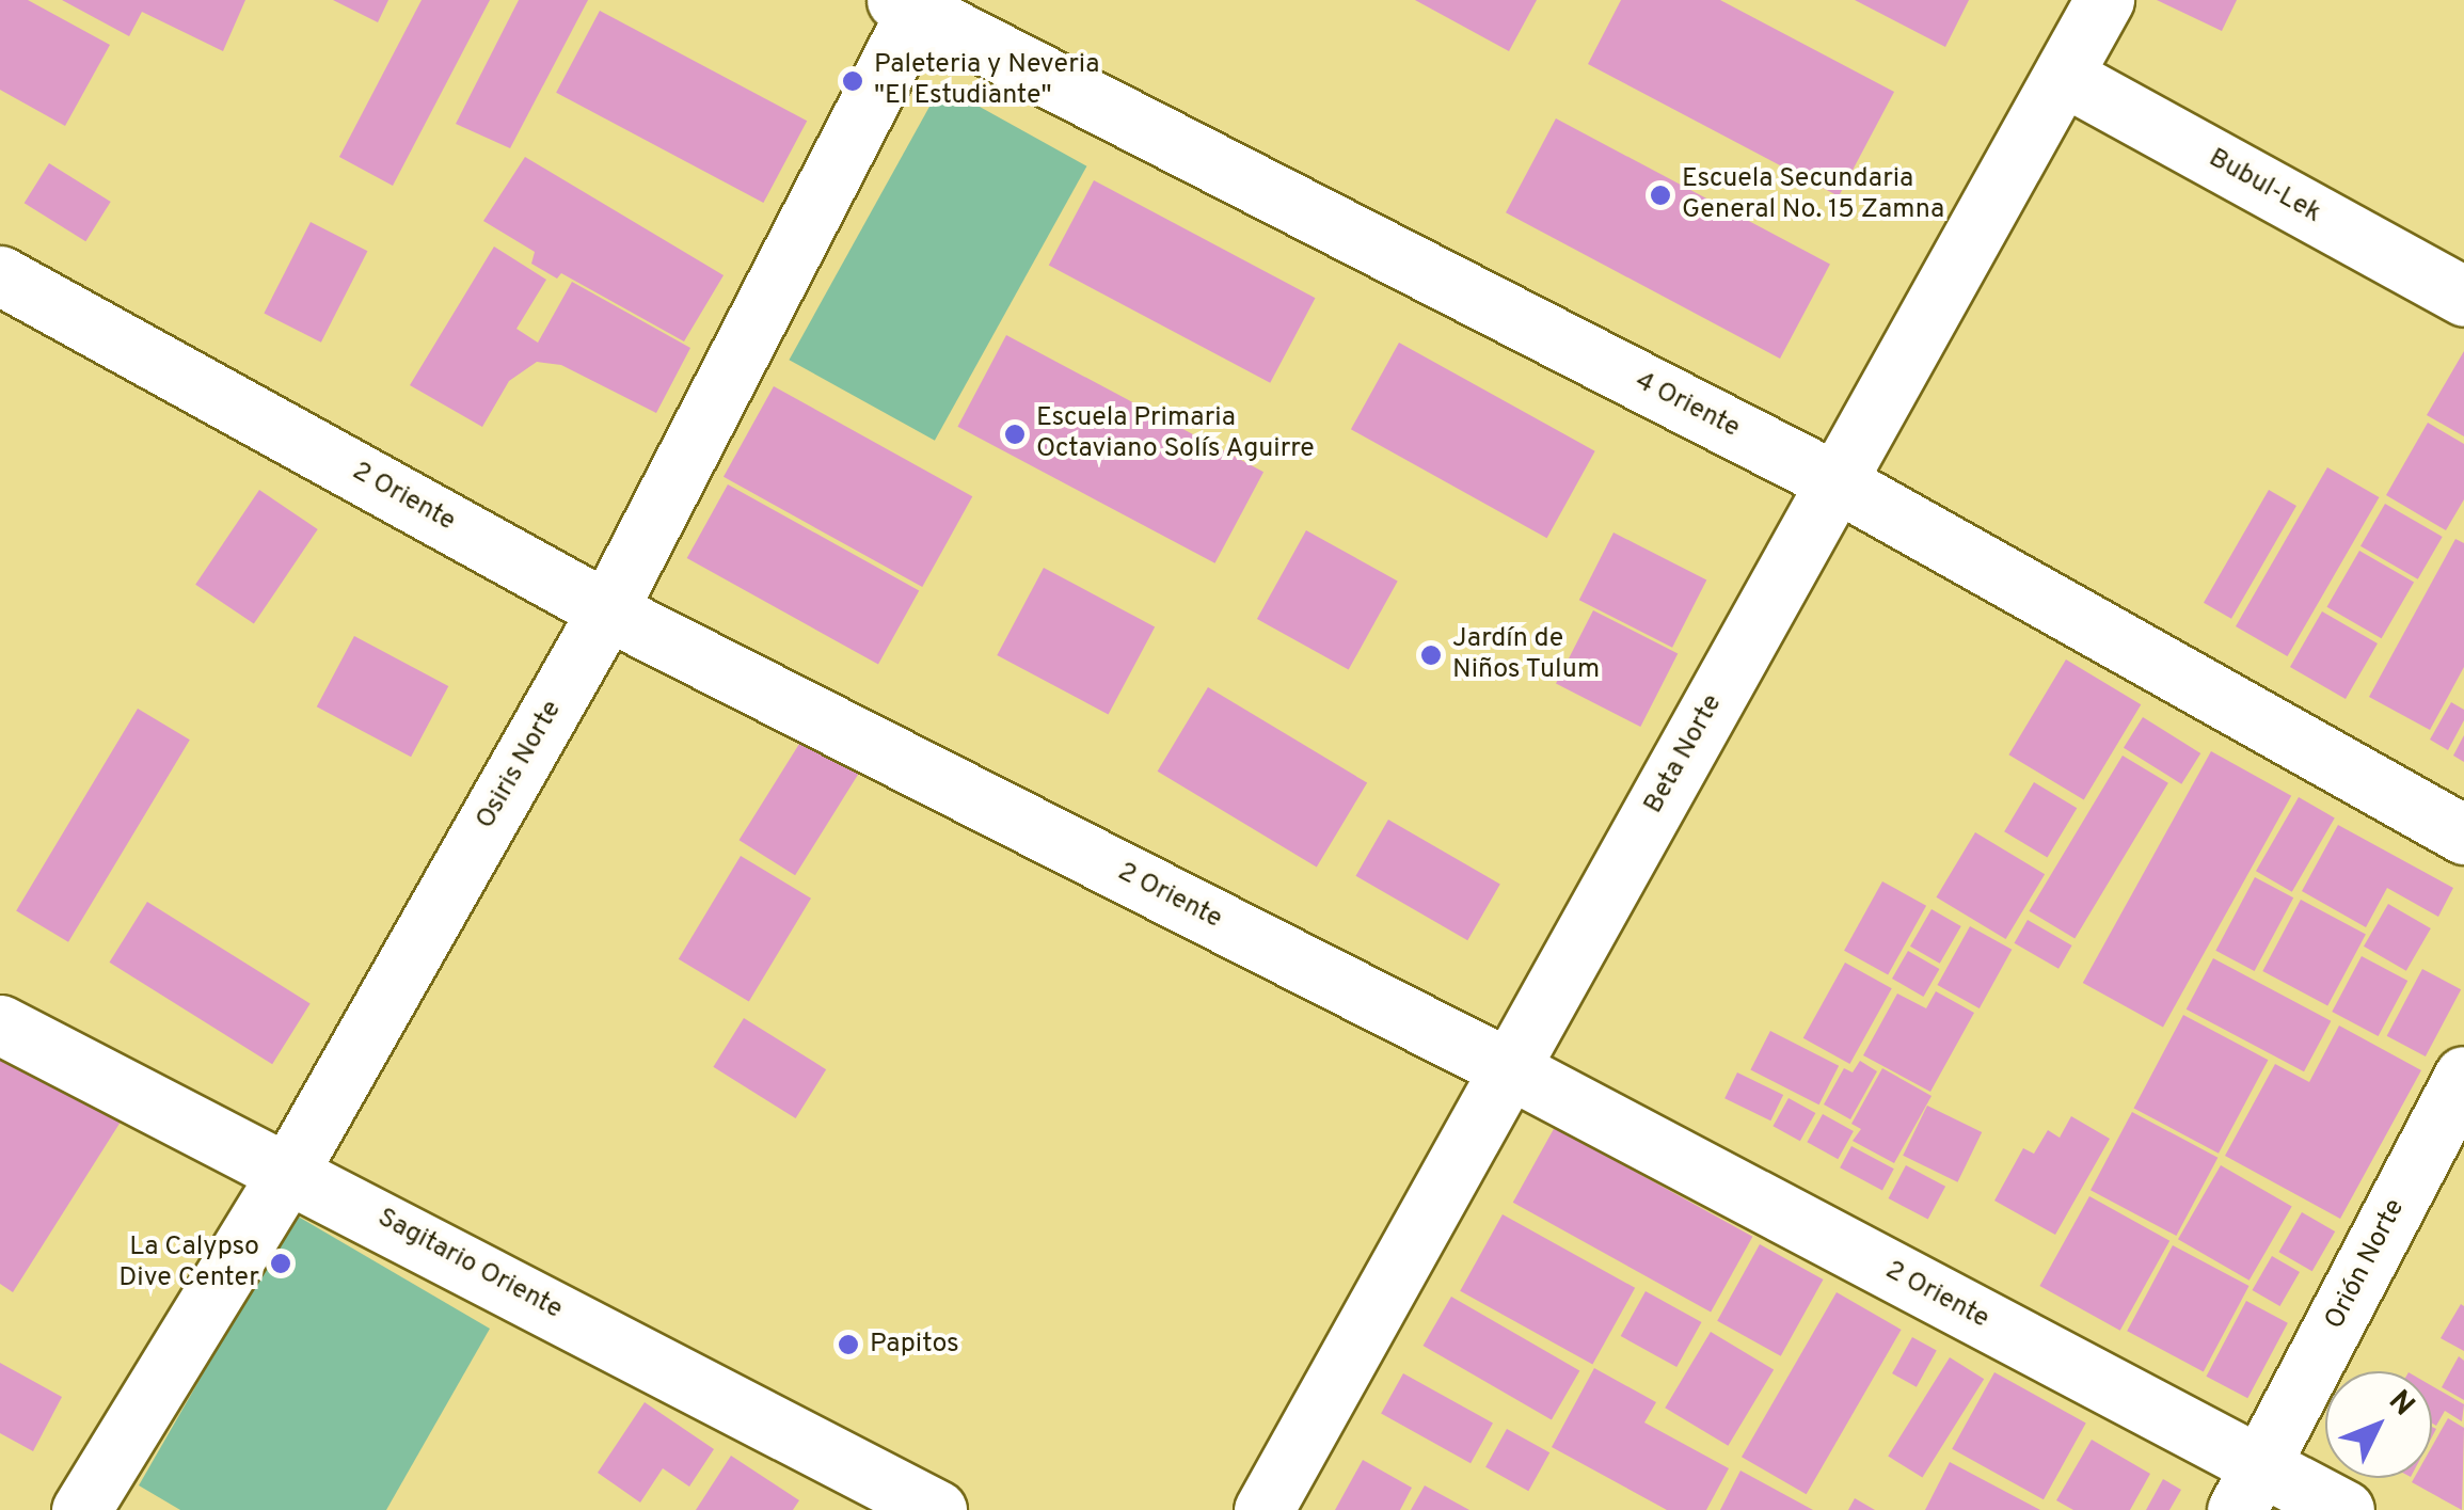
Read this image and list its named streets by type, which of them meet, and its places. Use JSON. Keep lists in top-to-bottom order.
{
  "streets": {
    "street": [
      "Bubul-Lek",
      "4 Oriente",
      "2 Oriente",
      "Beta Norte",
      "Osiris Norte",
      "Sagitario Oriente",
      "Orión Norte"
    ]
  },
  "crossings": [
    ["Bubul-Lek", "Beta Norte"],
    ["4 Oriente", "Beta Norte"],
    ["4 Oriente", "Osiris Norte"],
    ["2 Oriente", "Beta Norte"],
    ["2 Oriente", "Osiris Norte"],
    ["2 Oriente", "Orión Norte"],
    ["Osiris Norte", "Sagitario Oriente"]
  ],
  "places": [
    "Paleteria y Neveria \"El Estudiante\"",
    "Escuela Secundaria General No. 15 Zamna",
    "Escuela Primaria Octaviano Solís Aguirre",
    "Jardín de Niños Tulum",
    "La Calypso Dive Center",
    "Papitos"
  ],
  "north": "top right"
}
